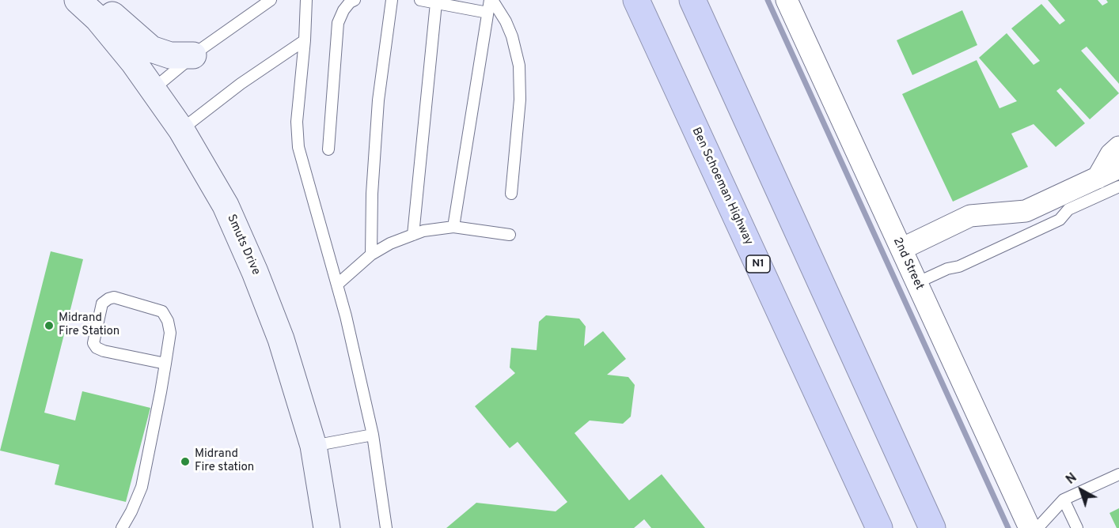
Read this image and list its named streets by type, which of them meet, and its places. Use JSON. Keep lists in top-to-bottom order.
{
  "streets": {
    "highway": ["Ben Schoeman Highway", "N1"],
    "main road": ["Smuts Drive"],
    "street": ["2nd Street"]
  },
  "places": ["Midrand Fire Station", "Midrand Fire station"],
  "north": "top left"
}
